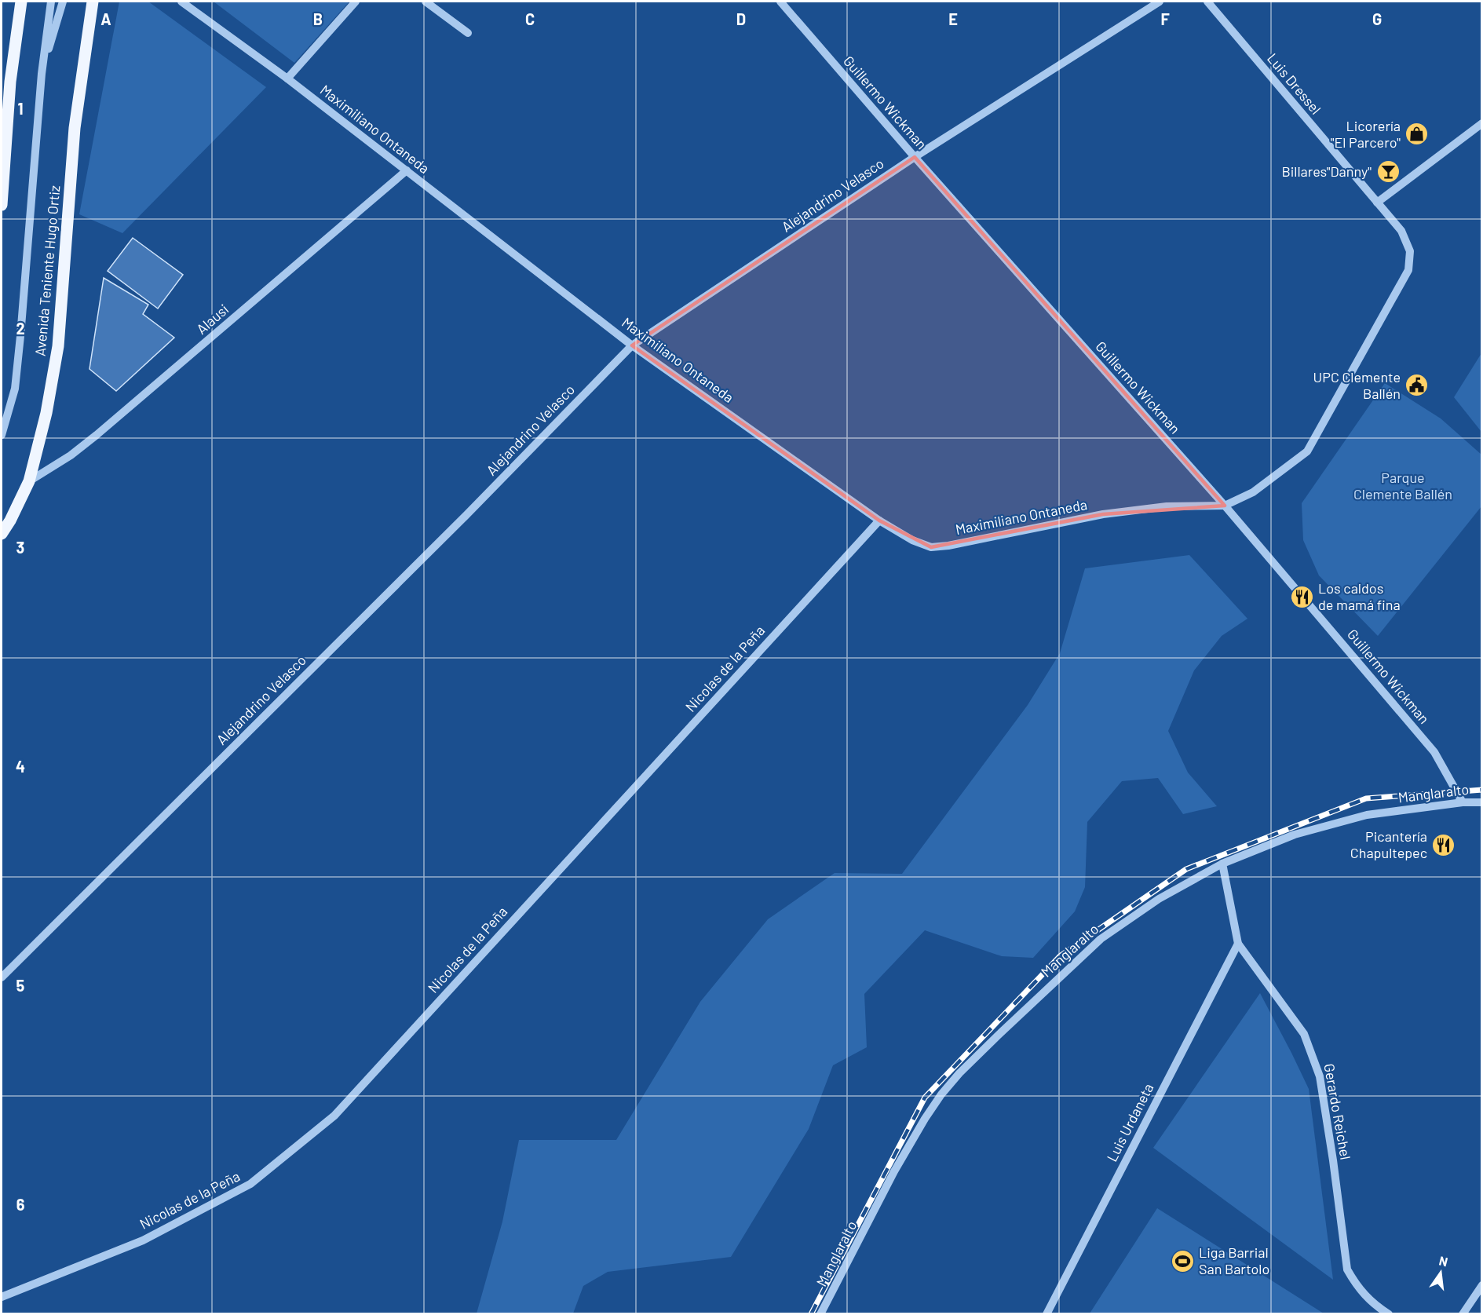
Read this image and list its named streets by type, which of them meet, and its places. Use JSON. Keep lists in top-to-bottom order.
{
  "streets": {
    "main road": ["Avenida Teniente Hugo Ortiz"],
    "street": [
      "Luis Dressel",
      "Guillermo Wickman",
      "Maximiliano Ontaneda",
      "Alejandrino Velasco",
      "Alausi",
      "Nicolas de la Peña",
      "Manglaralto",
      "Gerardo Reichel",
      "Luis Urdaneta"
    ]
  },
  "crossings": [
    ["Luis Dressel", "Guillermo Wickman"],
    ["Luis Dressel", "Maximiliano Ontaneda"],
    ["Guillermo Wickman", "Maximiliano Ontaneda"],
    ["Guillermo Wickman", "Alejandrino Velasco"],
    ["Guillermo Wickman", "Manglaralto"],
    ["Maximiliano Ontaneda", "Alejandrino Velasco"],
    ["Maximiliano Ontaneda", "Alausi"],
    ["Maximiliano Ontaneda", "Nicolas de la Peña"],
    ["Avenida Teniente Hugo Ortiz", "Alausi"],
    ["Manglaralto", "Gerardo Reichel"],
    ["Gerardo Reichel", "Luis Urdaneta"]
  ],
  "parks": ["Parque Clemente Ballén"],
  "places": {
    "shop": ["Licorería \"El Parcero\""],
    "bar": ["Billares\"Danny\""],
    "public building": ["UPC Clemente Ballén"],
    "restaurant": ["Los caldos de mamá fina", "Picantería Chapultepec"],
    "sports": ["Liga Barrial San Bartolo"]
  },
  "north": "top",
  "grid": {
    "columns": [
      "A",
      "B",
      "C",
      "D",
      "E",
      "F",
      "G"
    ],
    "rows": [
      "1",
      "2",
      "3",
      "4",
      "5",
      "6"
    ]
  }
}
